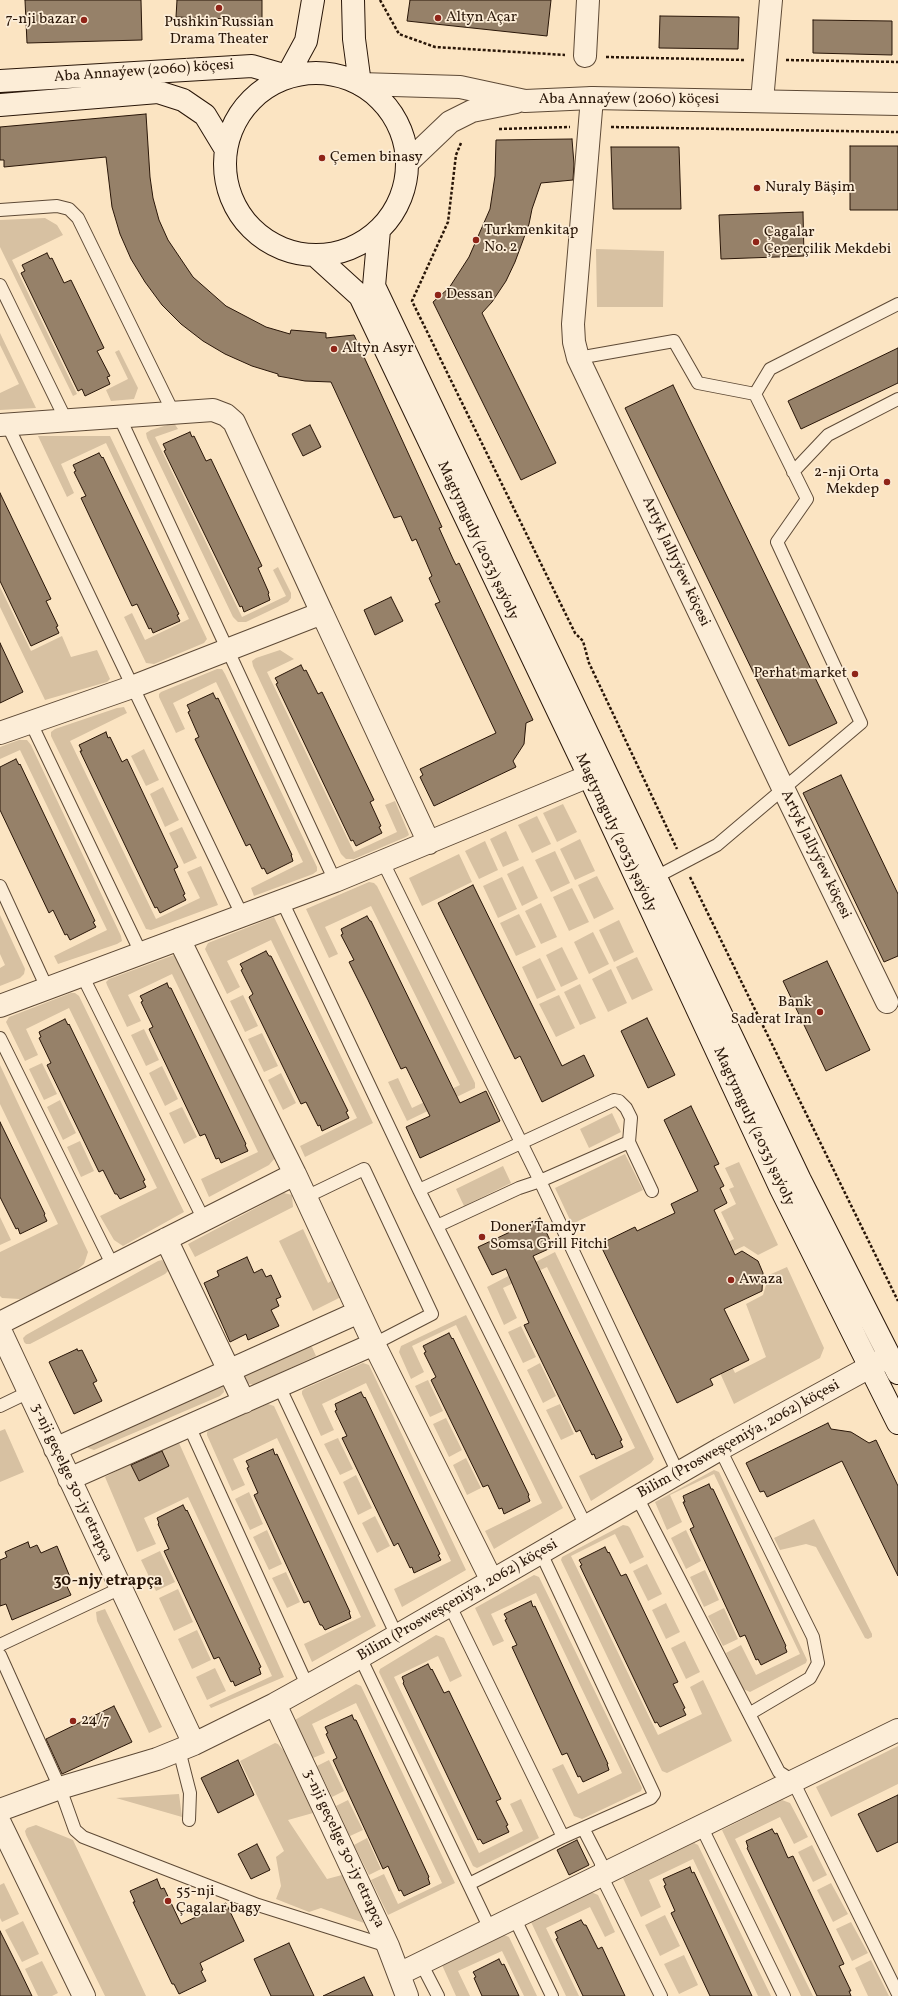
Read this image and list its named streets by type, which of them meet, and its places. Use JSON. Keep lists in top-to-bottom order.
{
  "streets": {
    "street": [
      "Aba Annaýew (2060) köçesi",
      "Magtymguly (2033) şaýoly",
      "Artyk Jallyýew köçesi",
      "Bilim (Prosweşçeniýa, 2062) köçesi",
      "3-nji geçelge 30-jy etrapça"
    ]
  },
  "crossings": [
    ["Aba Annaýew (2060) köçesi", "Artyk Jallyýew köçesi"],
    ["Magtymguly (2033) şaýoly", "Bilim (Prosweşçeniýa, 2062) köçesi"],
    ["Bilim (Prosweşçeniýa, 2062) köçesi", "3-nji geçelge 30-jy etrapça"]
  ],
  "districts": ["30-njy etrapça"],
  "places": [
    "Pushkin Russian Drama Theater",
    "Altyn Açar",
    "7-nji bazar",
    "Çemen binasy",
    "Nuraly Bäşim",
    "Turkmenkitap No. 2",
    "Çagalar Çeperçilik Mekdebi",
    "Dessan",
    "Altyn Asyr",
    "2-nji Orta Mekdep",
    "Perhat market",
    "Bank Saderat Iran",
    "Doner Tamdyr Somsa Grill Fitchi",
    "Awaza",
    "24/7",
    "55-nji Çagalar bagy"
  ]
}
